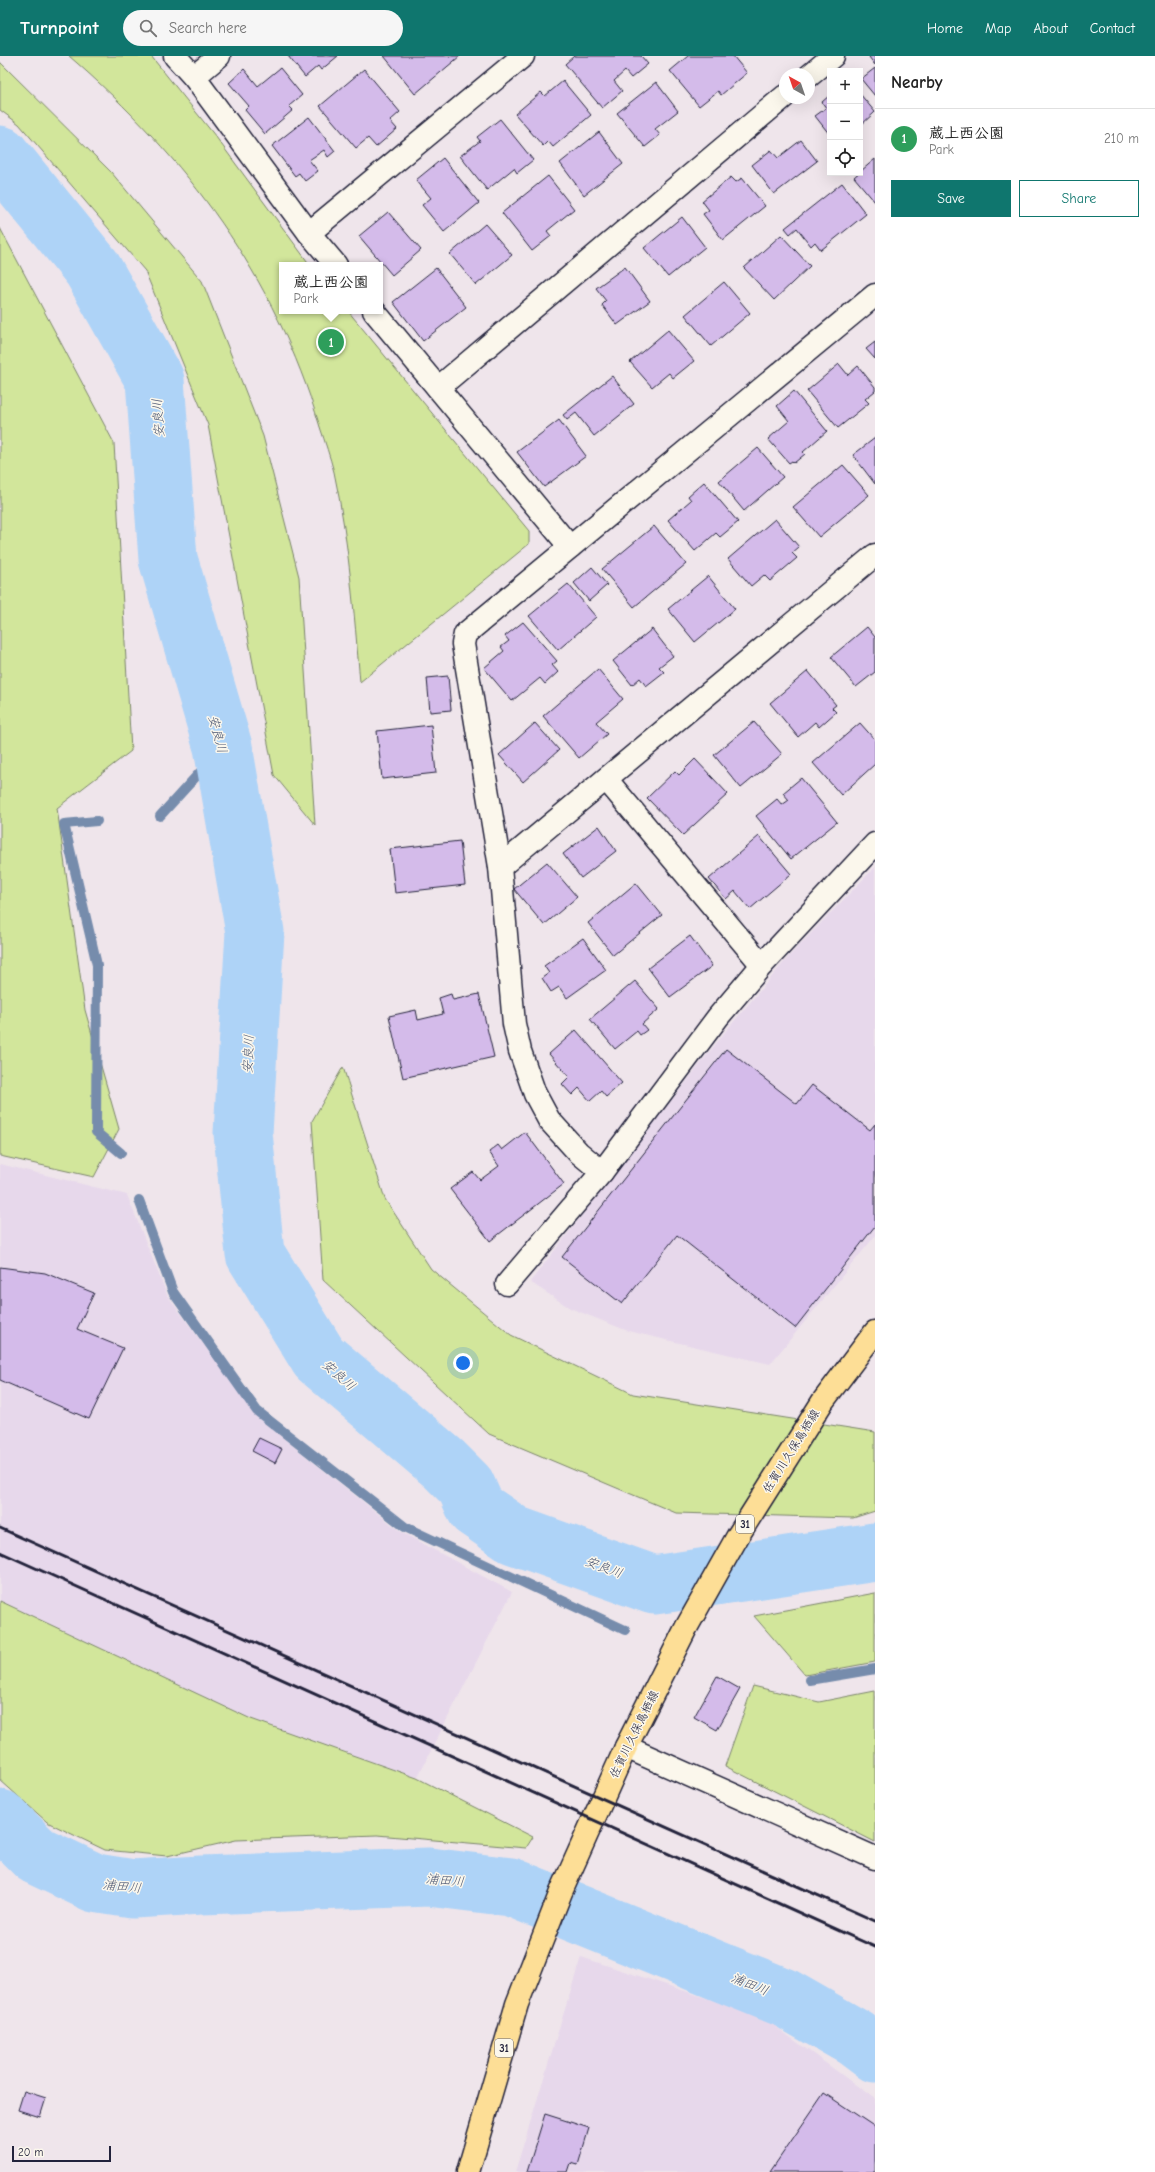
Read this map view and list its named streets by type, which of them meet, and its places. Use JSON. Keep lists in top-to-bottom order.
{
  "streets": {
    "main road": ["佐賀川久保鳥栖線", "31"]
  },
  "water": ["安良川", "浦田川"],
  "scale_bar": "20 m",
  "north": "top left",
  "page": {
    "header": "Turnpoint",
    "search": "Search here",
    "nav": [
      "Home",
      "Map",
      "About",
      "Contact"
    ],
    "heading": "Nearby",
    "map_buttons": ["+", "−"],
    "list": [
      {
        "mark": "1",
        "name": "蔵上西公園",
        "note": "Park",
        "value": "210 m"
      }
    ],
    "buttons": ["Save", "Share"],
    "popup": ["蔵上西公園", "Park"],
    "pins": "1",
    "scale": "20 m"
  }
}
